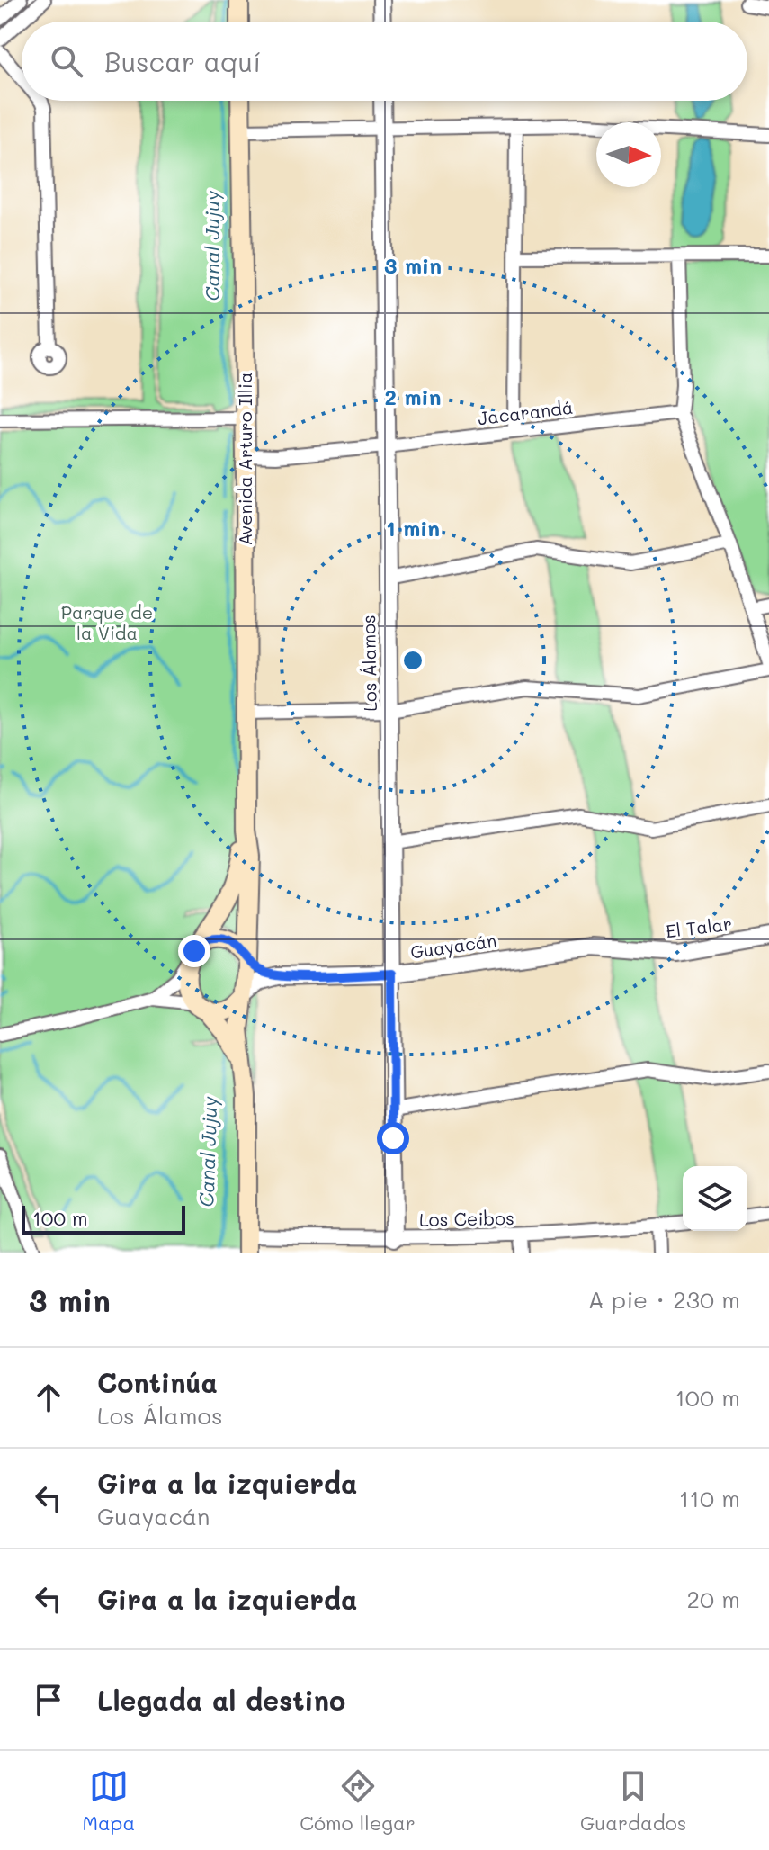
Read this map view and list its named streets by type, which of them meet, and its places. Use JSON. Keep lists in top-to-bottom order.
{
  "streets": {
    "main road": ["Avenida Arturo Illia"],
    "street": [
      "Jacarandá",
      "Los Álamos",
      "El Talar",
      "Guayacán",
      "Los Ceibos"
    ]
  },
  "crossings": [
    ["Jacarandá", "Avenida Arturo Illia"],
    ["Jacarandá", "Los Álamos"],
    ["Avenida Arturo Illia", "Guayacán"],
    ["Los Álamos", "Guayacán"],
    ["Los Álamos", "Los Ceibos"],
    ["El Talar", "Guayacán"]
  ],
  "water": ["Canal Jujuy"],
  "parks": ["Parque de la Vida"],
  "scale_bar": "100 m",
  "north": "right",
  "page": {
    "search": "Buscar aquí",
    "scale": "100 m",
    "heading": ["3 min", "A pie · 230 m"],
    "list": [
      ["Continúa", "Los Álamos", "100 m"],
      ["Gira a la izquierda", "Guayacán", "110 m"],
      ["Gira a la izquierda", "20 m"],
      "Llegada al destino"
    ],
    "nav": ["Mapa", "Cómo llegar", "Guardados"]
  },
  "rings": ["3 min", "2 min", "1 min"]
}
